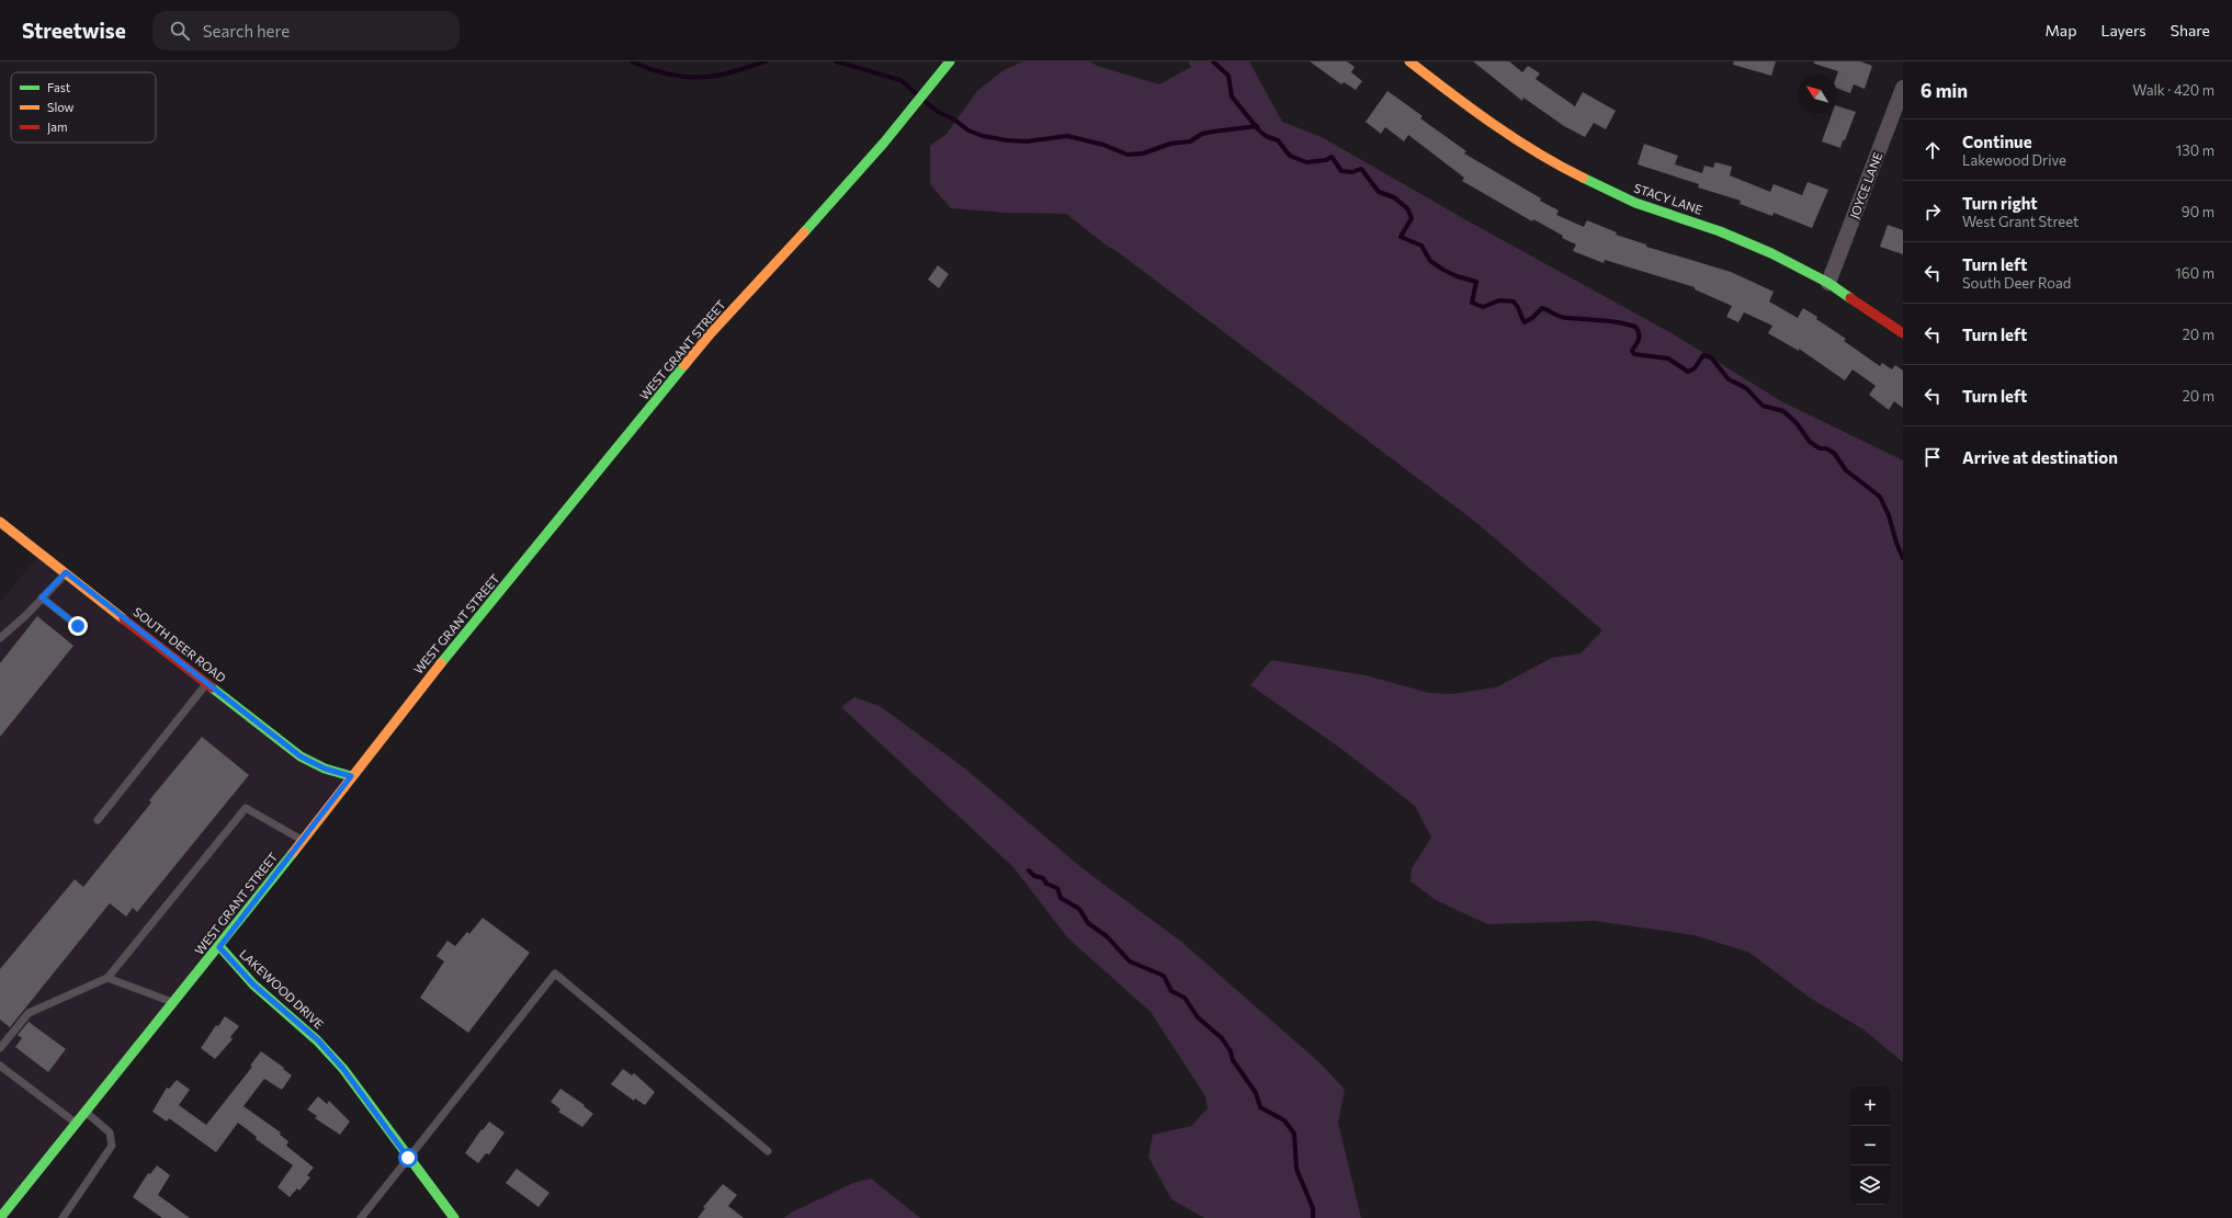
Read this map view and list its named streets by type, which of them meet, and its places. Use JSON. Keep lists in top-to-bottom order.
{
  "streets": {
    "street": [
      "JOYCE LANE",
      "STACY LANE",
      "WEST GRANT STREET",
      "SOUTH DEER ROAD",
      "LAKEWOOD DRIVE"
    ]
  },
  "crossings": [
    ["JOYCE LANE", "STACY LANE"],
    ["WEST GRANT STREET", "SOUTH DEER ROAD"],
    ["WEST GRANT STREET", "LAKEWOOD DRIVE"]
  ],
  "legend": ["Fast", "Slow", "Jam"],
  "north": "top left",
  "page": {
    "header": "Streetwise",
    "search": "Search here",
    "nav": ["Map", "Layers", "Share"],
    "heading": ["6 min", "Walk · 420 m"],
    "list": [
      ["Continue", "Lakewood Drive", "130 m"],
      ["Turn right", "West Grant Street", "90 m"],
      ["Turn left", "South Deer Road", "160 m"],
      ["Turn left", "20 m"],
      ["Turn left", "20 m"],
      "Arrive at destination"
    ],
    "map_buttons": ["+", "−"]
  }
}
